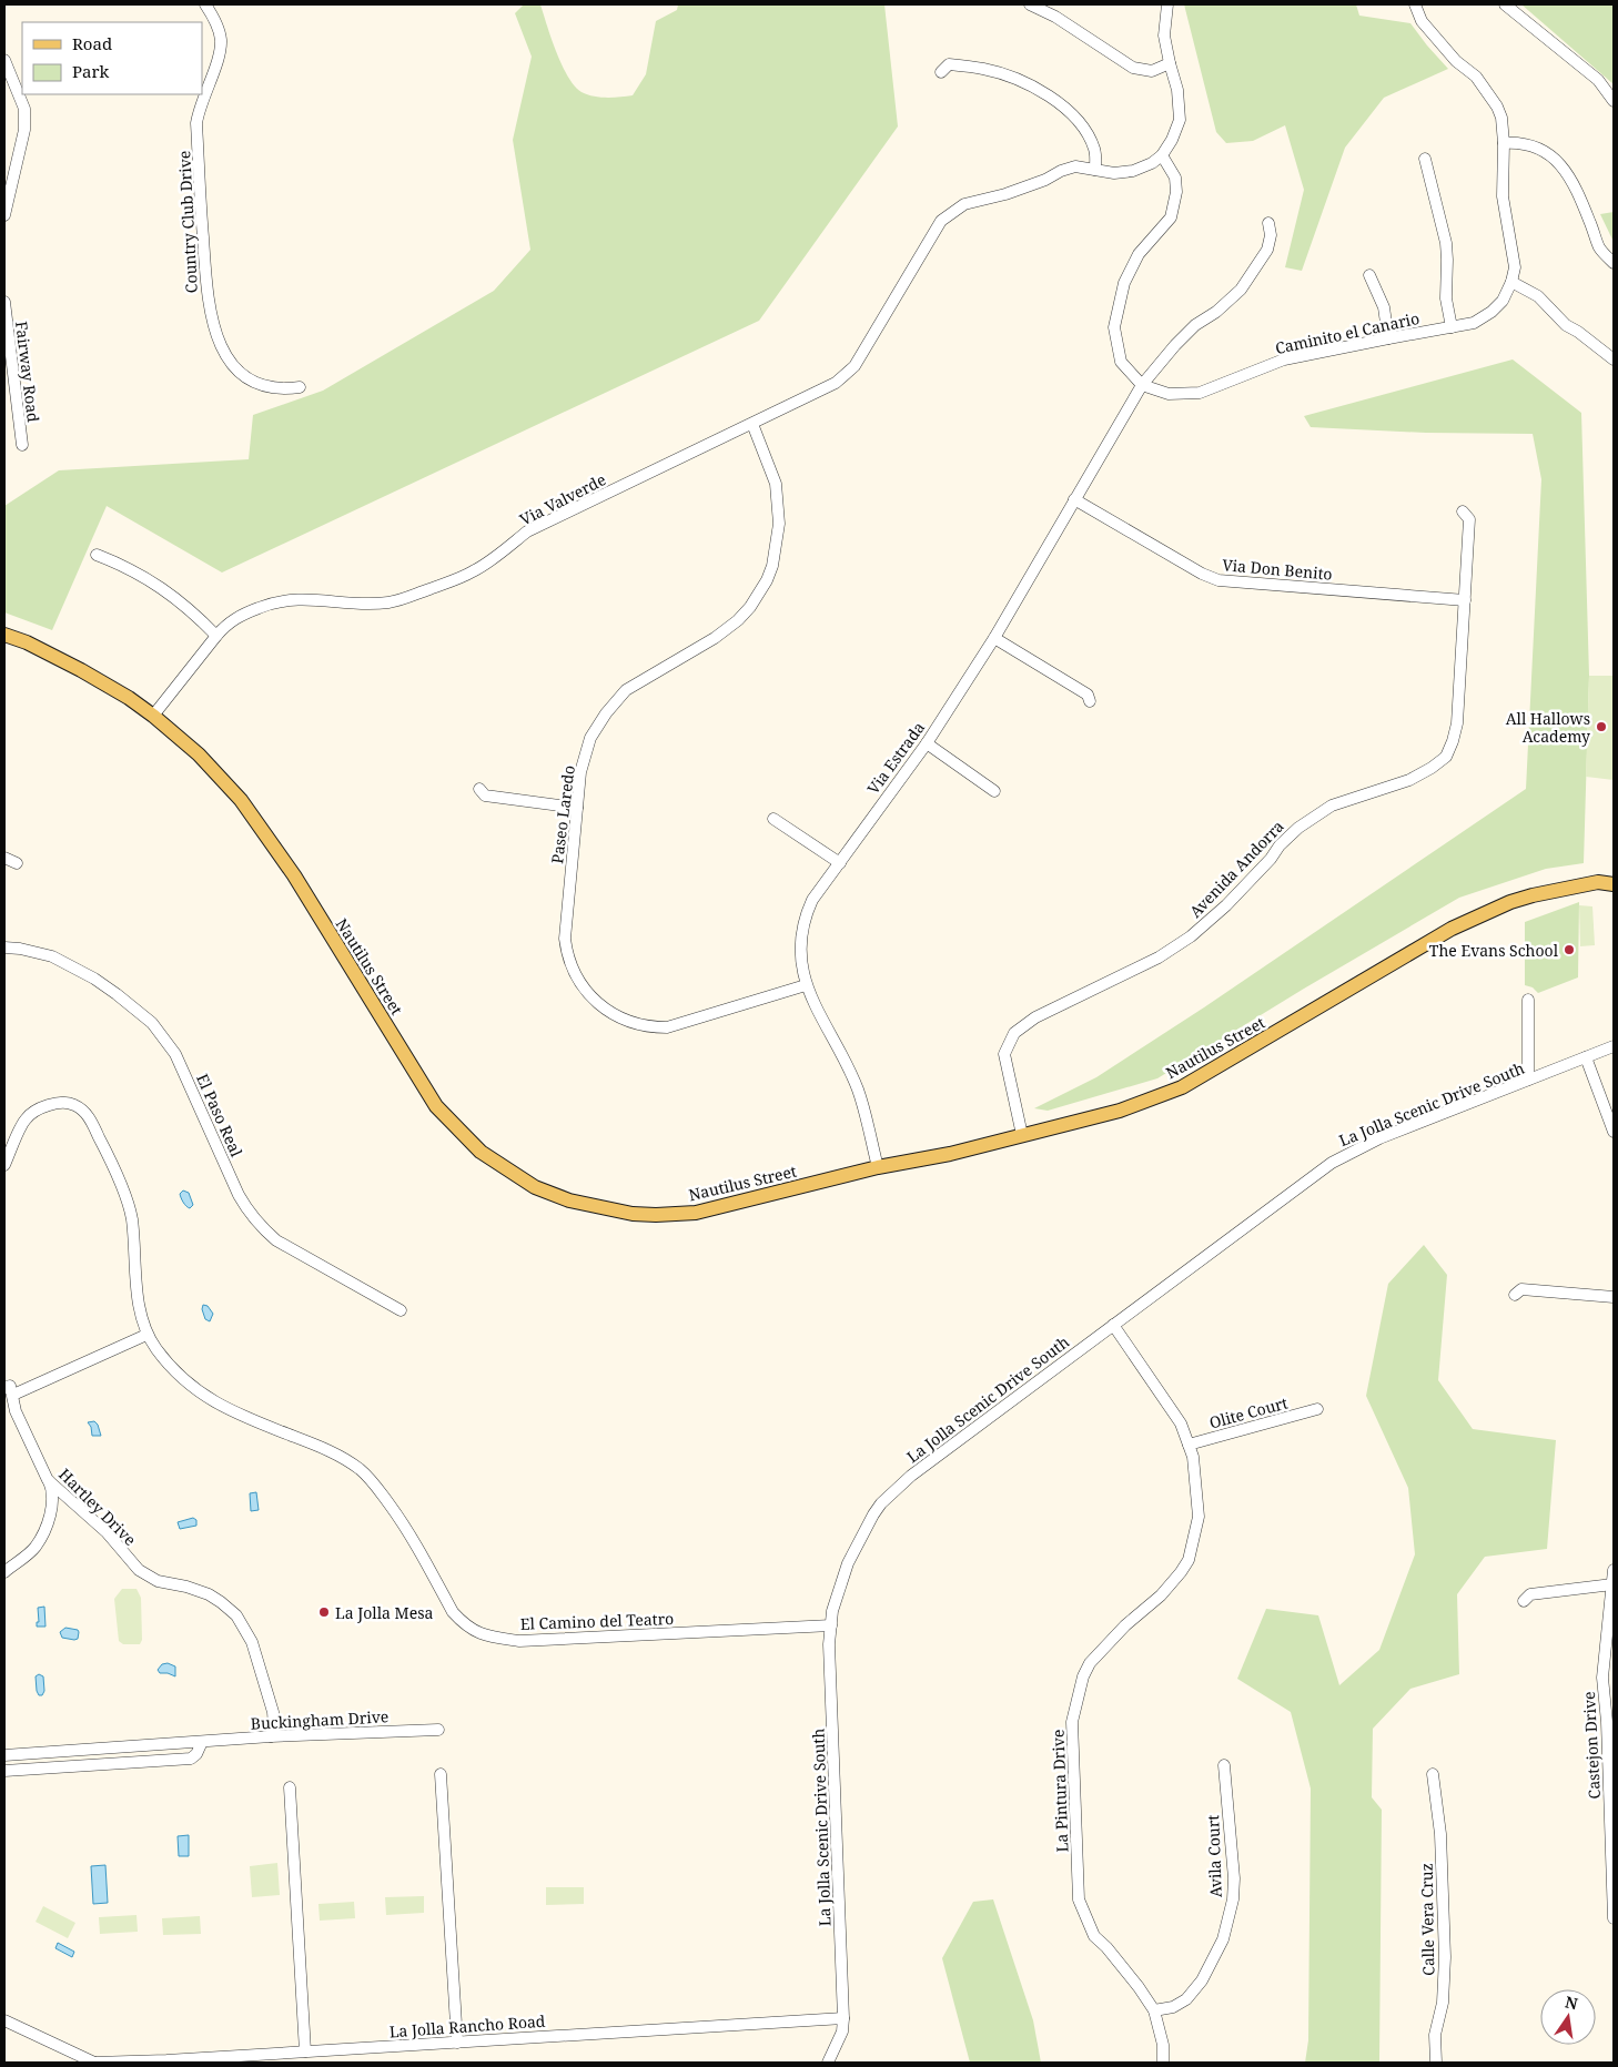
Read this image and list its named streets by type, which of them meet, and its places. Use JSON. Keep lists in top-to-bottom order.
{
  "streets": {
    "main road": ["Nautilus Street"],
    "street": [
      "Country Club Drive",
      "Caminito el Canario",
      "Fairway Road",
      "Via Valverde",
      "Via Don Benito",
      "Via Estrada",
      "Paseo Laredo",
      "Avenida Andorra",
      "La Jolla Scenic Drive South",
      "El Paso Real",
      "Olite Court",
      "Hartley Drive",
      "El Camino del Teatro",
      "Buckingham Drive",
      "Castejon Drive",
      "La Pintura Drive",
      "Avila Court",
      "Calle Vera Cruz",
      "La Jolla Rancho Road"
    ]
  },
  "crossings": [
    ["Caminito el Canario", "Via Estrada"],
    ["Via Valverde", "Paseo Laredo"],
    ["Via Valverde", "Nautilus Street"],
    ["Via Don Benito", "Via Estrada"],
    ["Via Don Benito", "Avenida Andorra"],
    ["Via Estrada", "Paseo Laredo"],
    ["Via Estrada", "Nautilus Street"],
    ["Avenida Andorra", "Nautilus Street"],
    ["La Jolla Scenic Drive South", "El Camino del Teatro"],
    ["La Jolla Scenic Drive South", "La Pintura Drive"],
    ["La Jolla Scenic Drive South", "La Jolla Rancho Road"],
    ["Olite Court", "La Pintura Drive"],
    ["Hartley Drive", "Buckingham Drive"],
    ["La Pintura Drive", "Avila Court"]
  ],
  "places": ["All Hallows Academy", "The Evans School", "La Jolla Mesa"],
  "legend": ["Road", "Park"],
  "north": "top"
}
